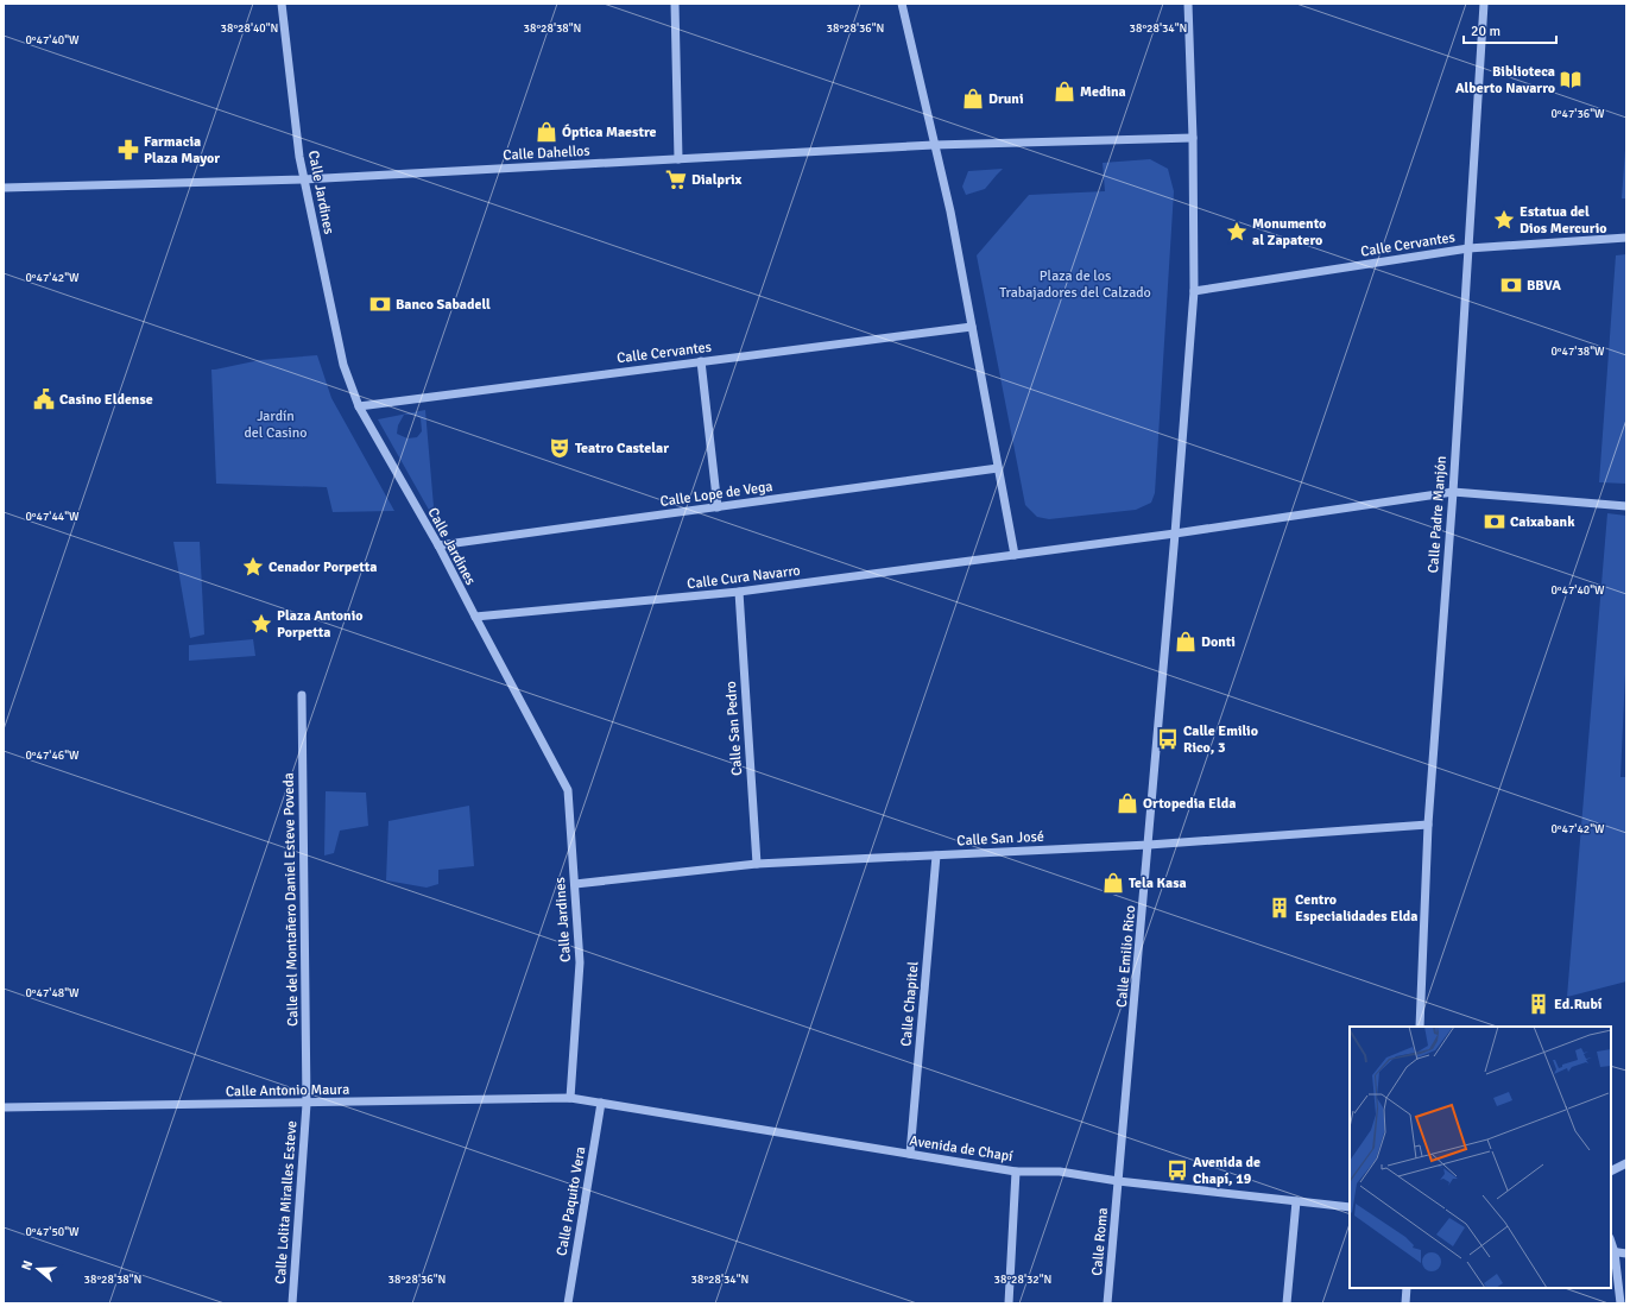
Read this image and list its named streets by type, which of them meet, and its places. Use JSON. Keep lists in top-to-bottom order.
{
  "streets": {
    "street": [
      "Calle Dahellos",
      "Calle Jardines",
      "Calle Cervantes",
      "Calle Lope de Vega",
      "Calle Padre Manjón",
      "Calle Cura Navarro",
      "Calle San Pedro",
      "Calle San José",
      "Calle del Montañero Daniel Esteve Poveda",
      "Calle Emilio Rico",
      "Calle Chapitel",
      "Calle Antonio Maura",
      "Avenida de Chapí",
      "Calle Paquito Vera",
      "Calle Lolita Miralles Esteve",
      "Calle Roma"
    ]
  },
  "crossings": [
    ["Calle Dahellos", "Calle Jardines"],
    ["Calle Jardines", "Calle Cervantes"],
    ["Calle Jardines", "Calle Lope de Vega"],
    ["Calle Jardines", "Calle Cura Navarro"],
    ["Calle Jardines", "Calle San José"],
    ["Calle Jardines", "Calle Antonio Maura"],
    ["Calle Jardines", "Avenida de Chapí"],
    ["Calle Cervantes", "Calle Padre Manjón"],
    ["Calle Padre Manjón", "Calle San José"],
    ["Calle Cura Navarro", "Calle San Pedro"],
    ["Calle San Pedro", "Calle San José"],
    ["Calle San José", "Calle Emilio Rico"],
    ["Calle San José", "Calle Chapitel"],
    ["Calle del Montañero Daniel Esteve Poveda", "Calle Antonio Maura"],
    ["Calle del Montañero Daniel Esteve Poveda", "Calle Lolita Miralles Esteve"],
    ["Calle Emilio Rico", "Avenida de Chapí"],
    ["Calle Emilio Rico", "Calle Roma"],
    ["Calle Chapitel", "Avenida de Chapí"],
    ["Calle Antonio Maura", "Avenida de Chapí"],
    ["Calle Antonio Maura", "Calle Lolita Miralles Esteve"],
    ["Avenida de Chapí", "Calle Paquito Vera"],
    ["Avenida de Chapí", "Calle Roma"]
  ],
  "parks": ["Plaza de los Trabajadores del Calzado", "Jardín del Casino"],
  "places": {
    "library": ["Biblioteca Alberto Navarro"],
    "shop": [
      "Medina",
      "Druni",
      "Óptica Maestre",
      "Donti",
      "Ortopedia Elda",
      "Tela Kasa"
    ],
    "pharmacy": ["Farmacia Plaza Mayor"],
    "supermarket": ["Dialprix"],
    "place": [
      "Estatua del Dios Mercurio",
      "Monumento al Zapatero",
      "Cenador Porpetta",
      "Plaza Antonio Porpetta"
    ],
    "bank": ["BBVA", "Banco Sabadell", "Caixabank"],
    "public building": ["Casino Eldense"],
    "theatre": ["Teatro Castelar"],
    "bus stop": ["Calle Emilio Rico, 3", "Avenida de Chapí, 19"],
    "building": ["Centro Especialidades Elda", "Ed.Rubí"]
  },
  "scale_bar": "20 m",
  "north": "left",
  "coordinates": [
    "38°28'40\"N",
    "38°28'38\"N",
    "38°28'36\"N",
    "38°28'34\"N",
    "0°47'40\"W",
    "0°47'36\"W",
    "0°47'42\"W",
    "0°47'38\"W",
    "0°47'44\"W",
    "0°47'46\"W",
    "0°47'48\"W",
    "0°47'50\"W",
    "38°28'32\"N"
  ]
}
